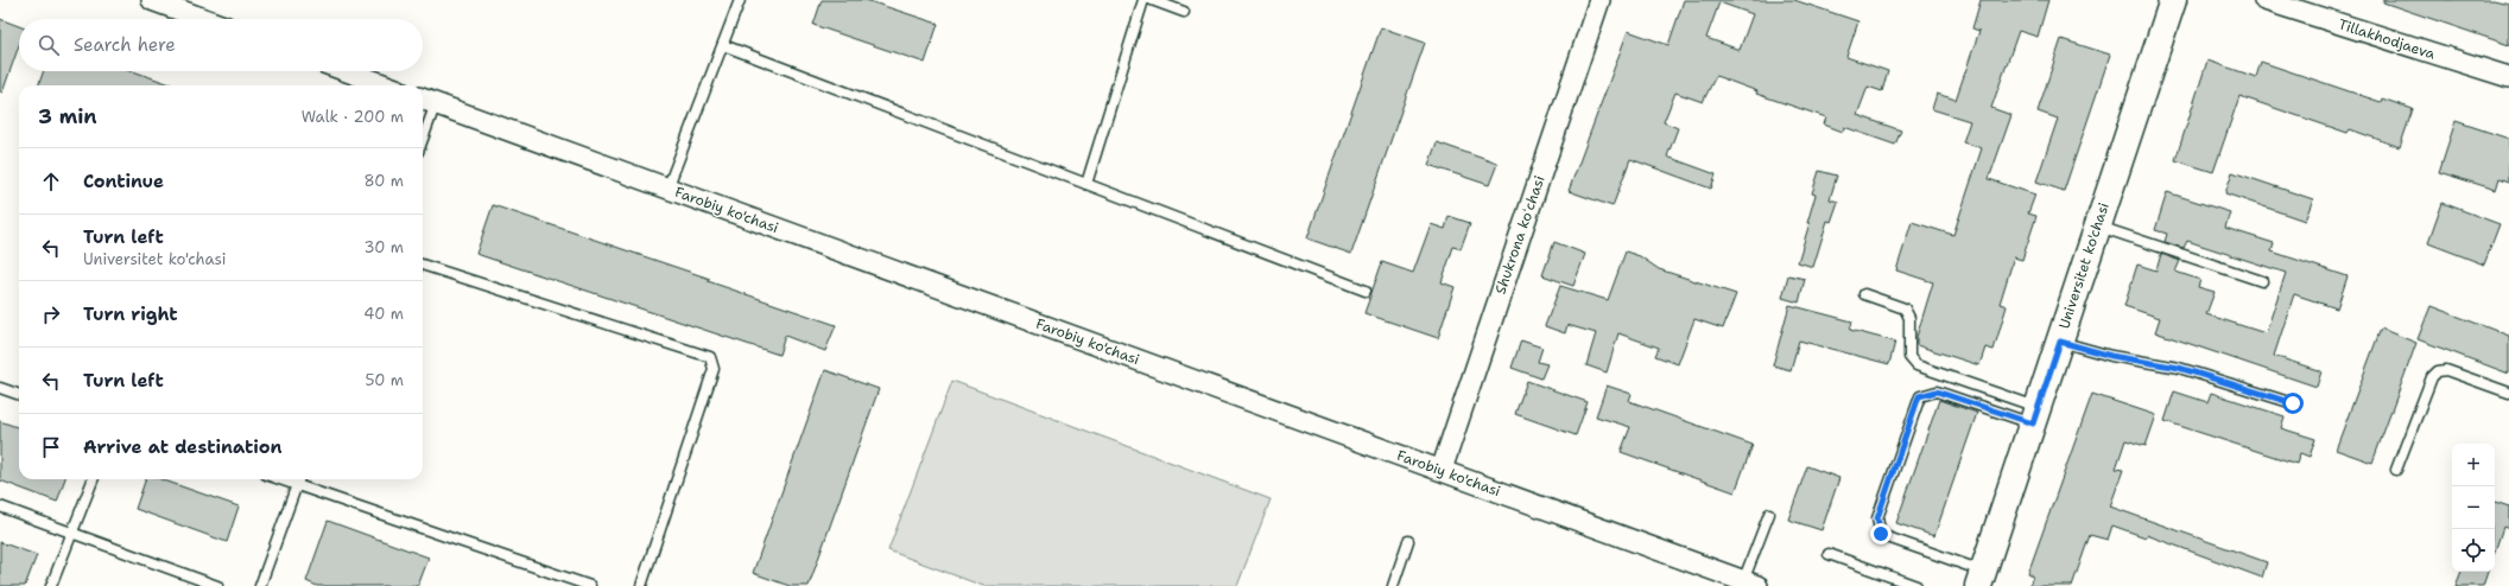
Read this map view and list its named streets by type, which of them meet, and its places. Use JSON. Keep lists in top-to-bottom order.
{
  "streets": {
    "main road": ["Universitet ko'chasi"],
    "street": ["Tillakhodjaeva", "Farobiy ko'chasi", "Shukrona koʻchasi"]
  },
  "crossings": [
    ["Farobiy ko'chasi", "Shukrona koʻchasi"]
  ],
  "page": {
    "search": "Search here",
    "heading": ["3 min", "Walk · 200 m"],
    "list": [
      ["Continue", "80 m"],
      ["Turn left", "Universitet ko'chasi", "30 m"],
      ["Turn right", "40 m"],
      ["Turn left", "50 m"],
      "Arrive at destination"
    ],
    "map_buttons": ["+", "−"]
  }
}
